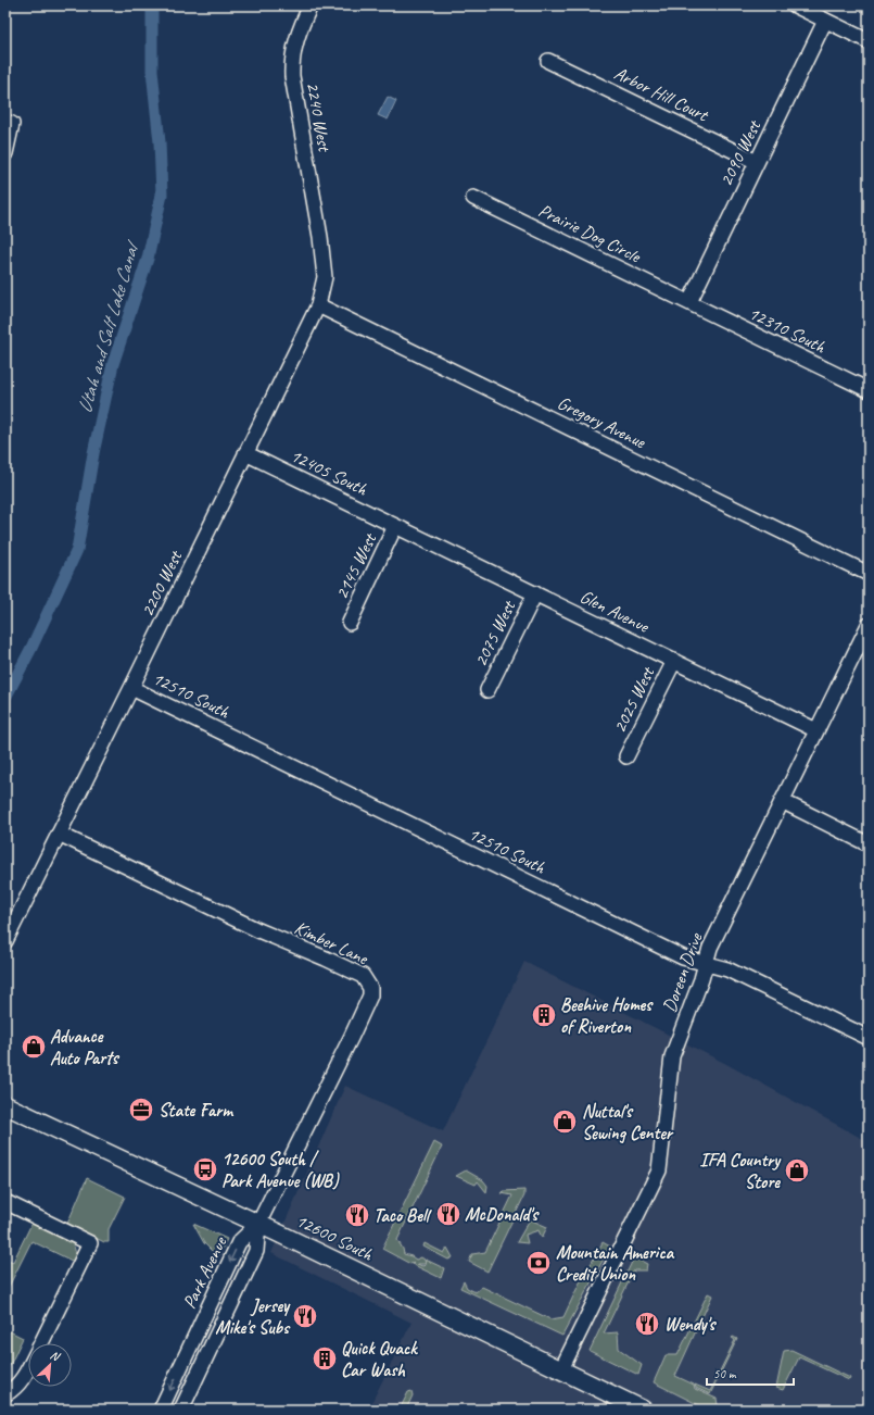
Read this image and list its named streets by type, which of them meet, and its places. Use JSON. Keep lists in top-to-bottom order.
{
  "streets": {
    "main road": ["12600 South"],
    "street": [
      "Arbor Hill Court",
      "2240 West",
      "2090 West",
      "Prairie Dog Circle",
      "12310 South",
      "Gregory Avenue",
      "12405 South",
      "2145 West",
      "2200 West",
      "Glen Avenue",
      "2075 West",
      "12510 South",
      "2025 West",
      "Kimber Lane",
      "Doreen Drive",
      "Park Avenue"
    ]
  },
  "crossings": [
    ["Arbor Hill Court", "2090 West"],
    ["2240 West", "2200 West"],
    ["2090 West", "Prairie Dog Circle"],
    ["2090 West", "12310 South"],
    ["Prairie Dog Circle", "12310 South"],
    ["Gregory Avenue", "2200 West"],
    ["12405 South", "2145 West"],
    ["12405 South", "2200 West"],
    ["12405 South", "Glen Avenue"],
    ["2145 West", "Glen Avenue"],
    ["2200 West", "12510 South"],
    ["2200 West", "Kimber Lane"],
    ["Glen Avenue", "2075 West"],
    ["Glen Avenue", "2025 West"],
    ["Glen Avenue", "Doreen Drive"],
    ["12510 South", "Doreen Drive"],
    ["Kimber Lane", "12600 South"],
    ["Kimber Lane", "Park Avenue"],
    ["Doreen Drive", "12600 South"],
    ["12600 South", "Park Avenue"]
  ],
  "water": ["Utah and Salt Lake Canal"],
  "places": {
    "building": ["Beehive Homes of Riverton", "Quick Quack Car Wash"],
    "shop": ["Advance Auto Parts", "Nuttal's Sewing Center", "IFA Country Store"],
    "office": ["State Farm"],
    "bus stop": ["12600 South / Park Avenue (WB)"],
    "restaurant": [
      "McDonald's",
      "Taco Bell",
      "Jersey Mike's Subs",
      "Wendy's"
    ],
    "bank": ["Mountain America Credit Union"]
  },
  "scale_bar": "50 m",
  "north": "top right"
}
